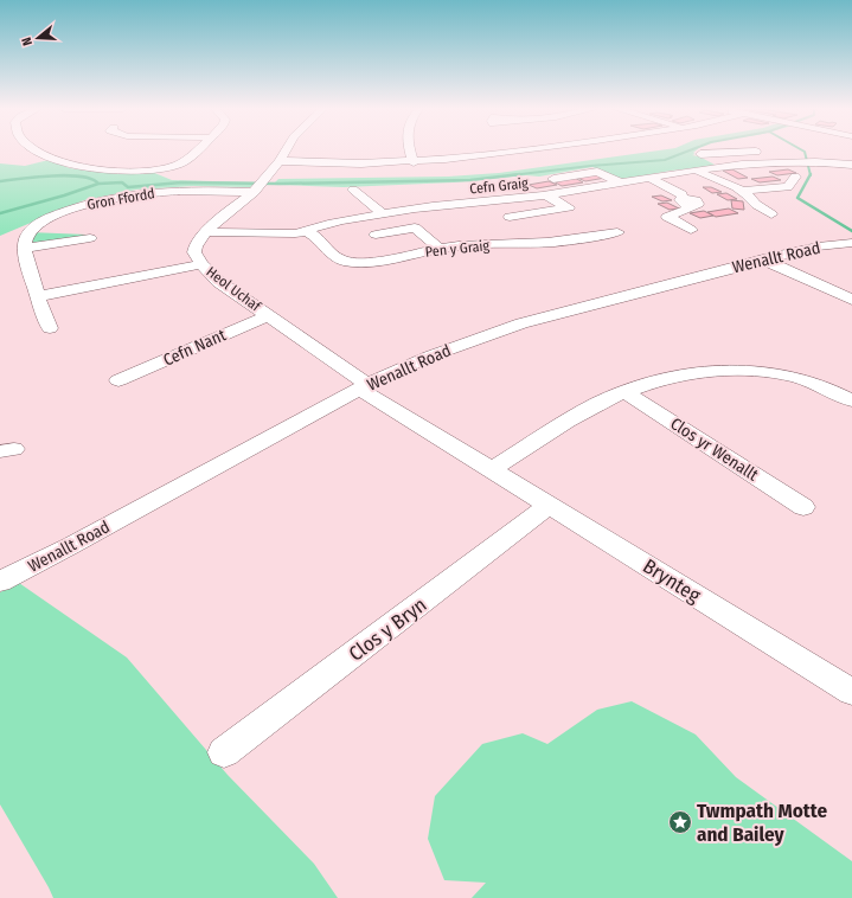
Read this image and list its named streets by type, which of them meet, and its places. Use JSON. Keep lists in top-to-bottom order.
{
  "streets": {
    "street": [
      "Cefn Graig",
      "Gron Ffordd",
      "Pen y Graig",
      "Wenallt Road",
      "Heol Uchaf",
      "Cefn Nant",
      "Clos yr Wenallt",
      "Brynteg",
      "Clos y Bryn"
    ]
  },
  "crossings": [
    ["Cefn Graig", "Pen y Graig"],
    ["Cefn Graig", "Heol Uchaf"],
    ["Gron Ffordd", "Heol Uchaf"],
    ["Wenallt Road", "Heol Uchaf"],
    ["Wenallt Road", "Brynteg"],
    ["Heol Uchaf", "Cefn Nant"],
    ["Heol Uchaf", "Brynteg"],
    ["Brynteg", "Clos y Bryn"]
  ],
  "places": {
    "place": ["Twmpath Motte and Bailey"]
  },
  "north": "left"
}
